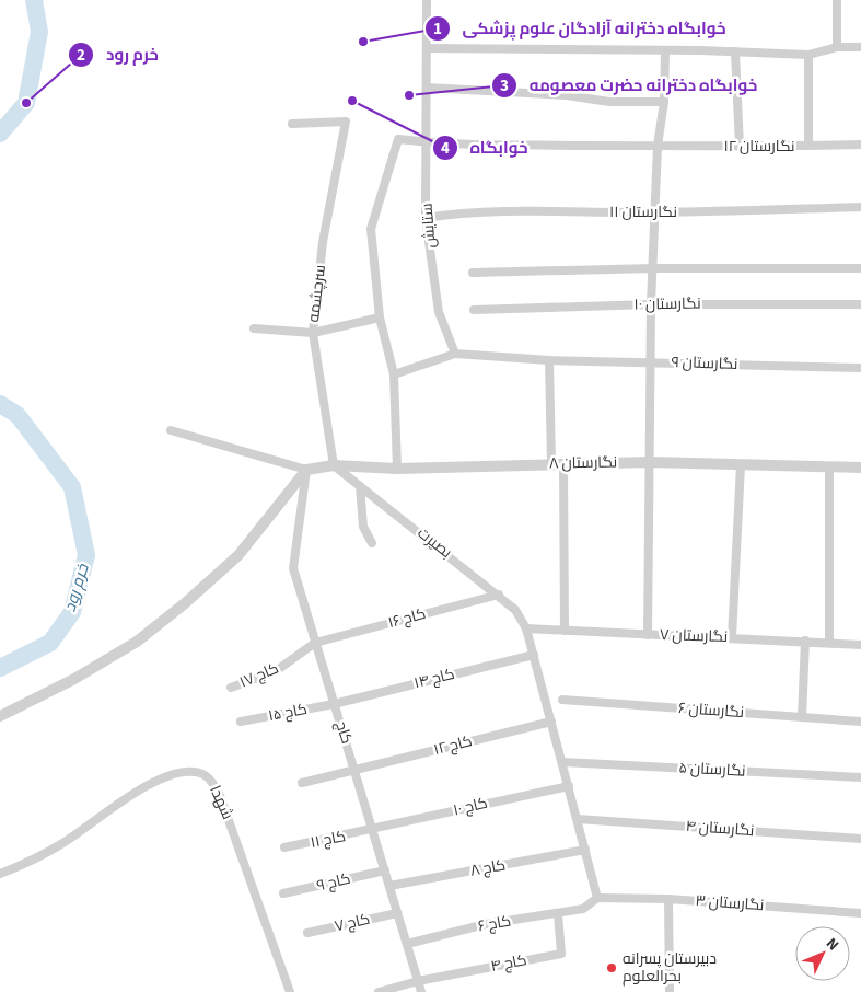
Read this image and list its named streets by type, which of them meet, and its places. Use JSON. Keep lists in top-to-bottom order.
{
  "streets": {
    "street": [
      "نگارستان ۱۲",
      "نگارستان ۱۱",
      "ستایش",
      "سرچشمه",
      "نگارستان ۱۰",
      "نگارستان ۹",
      "نگارستان ۸",
      "بصیرت",
      "کاج ۱۶",
      "نگارستان ۷",
      "کاج ۱۷",
      "کاج ۱۴",
      "نگارستان ۶",
      "کاج ۱۵",
      "کاج",
      "کاج ۱۲",
      "نگارستان ۵",
      "شهدا",
      "کاج ۱۰",
      "نگارستان ۴",
      "کاج ۱۱",
      "کاج ۸",
      "کاج ۹",
      "نگارستان ۳",
      "کاج ۷",
      "کاج ۶",
      "کاج ۴"
    ]
  },
  "crossings": [
    ["نگارستان ۱۲", "ستایش"],
    ["نگارستان ۱۱", "ستایش"],
    ["سرچشمه", "نگارستان ۸"],
    ["سرچشمه", "بصیرت"],
    ["نگارستان ۸", "بصیرت"],
    ["نگارستان ۸", "کاج"],
    ["بصیرت", "کاج ۱۶"],
    ["بصیرت", "نگارستان ۷"],
    ["بصیرت", "کاج ۱۴"],
    ["بصیرت", "کاج ۱۲"],
    ["بصیرت", "نگارستان ۵"],
    ["بصیرت", "کاج ۱۰"],
    ["بصیرت", "نگارستان ۴"],
    ["بصیرت", "کاج ۸"],
    ["بصیرت", "نگارستان ۳"],
    ["بصیرت", "کاج ۶"],
    ["کاج ۱۶", "کاج ۱۷"],
    ["کاج ۱۶", "کاج"],
    ["کاج ۱۷", "کاج"],
    ["کاج ۱۴", "کاج ۱۵"],
    ["کاج ۱۴", "کاج"],
    ["کاج ۱۵", "کاج"],
    ["کاج", "کاج ۱۲"],
    ["کاج", "کاج ۱۰"],
    ["کاج", "کاج ۱۱"],
    ["کاج", "کاج ۸"],
    ["کاج", "کاج ۹"],
    ["کاج", "کاج ۷"],
    ["کاج", "کاج ۶"],
    ["کاج", "کاج ۴"],
    ["کاج ۱۰", "کاج ۱۱"],
    ["نگارستان ۳", "کاج ۶"],
    ["کاج ۶", "کاج ۴"]
  ],
  "water": ["خرم رود"],
  "places": [
    "خوابگاه دخترانه آزادگان علوم پزشکی",
    "خوابگاه دخترانه حضرت معصومه",
    "خوابگاه",
    "خرم رود",
    "دبیرستان پسرانه بحرالعلوم"
  ],
  "north": "top right"
}
